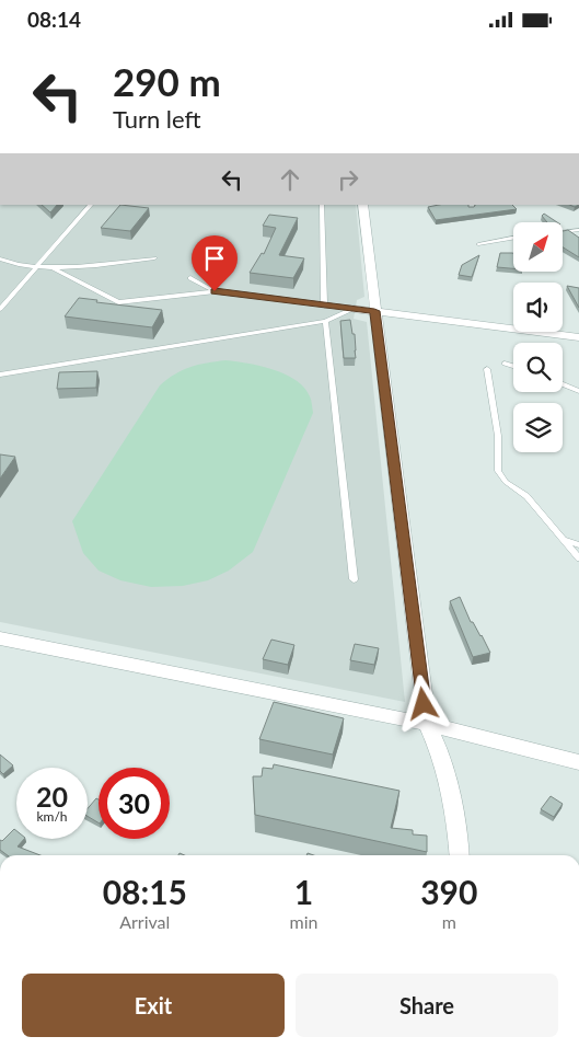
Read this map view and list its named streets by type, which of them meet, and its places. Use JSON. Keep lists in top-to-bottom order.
{
  "north": "top right",
  "page": {
    "status": "08:14",
    "turn": ["290 m", "Turn left"],
    "speed": "20 km/h",
    "limit": "30",
    "eta": [
      "08:15",
      "Arrival",
      "1",
      "min",
      "390",
      "m"
    ],
    "buttons": ["Exit", "Share"]
  }
}
